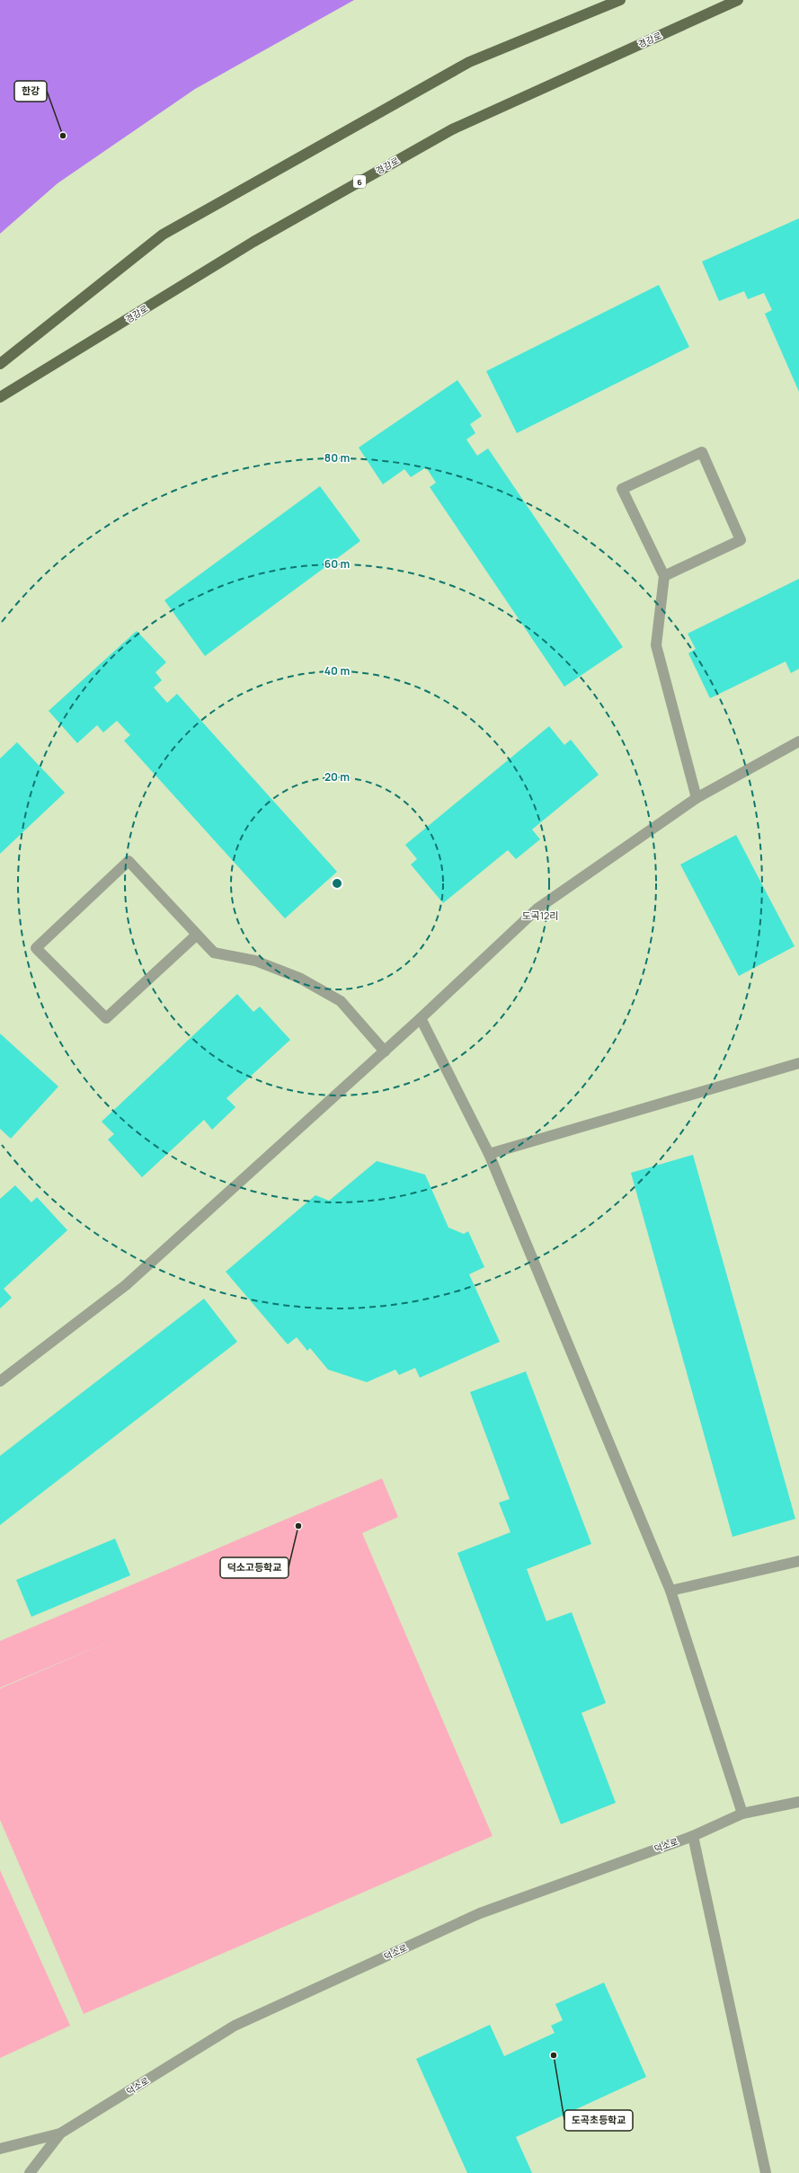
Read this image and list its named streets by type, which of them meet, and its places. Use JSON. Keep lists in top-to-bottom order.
{
  "streets": {
    "main road": ["경강로", "6"],
    "street": ["덕소로"]
  },
  "districts": ["도곡12리"],
  "places": ["한강", "덕소고등학교", "도곡초등학교"],
  "rings": [
    "80 m",
    "60 m",
    "40 m",
    "20 m"
  ]
}
